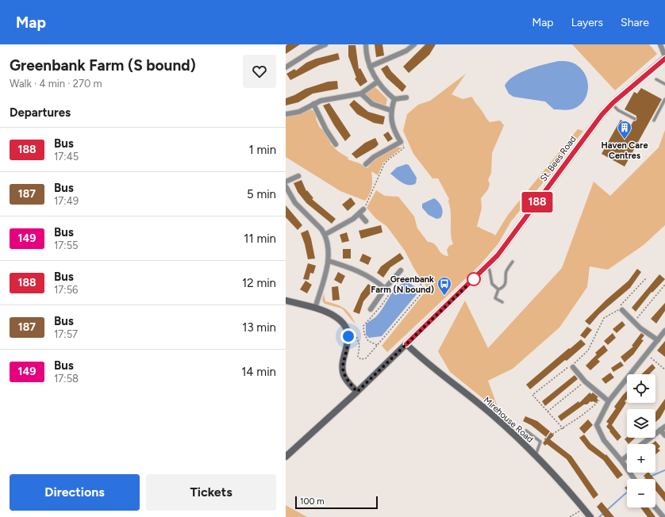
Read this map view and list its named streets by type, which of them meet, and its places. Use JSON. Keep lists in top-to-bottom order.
{
  "streets": {
    "main road": ["St. Bees Road", "Mirehouse Road"]
  },
  "crossings": [
    ["St. Bees Road", "Mirehouse Road"]
  ],
  "places": {
    "building": ["Haven Care Centres"],
    "bus stop": ["Greenbank Farm (N bound)"]
  },
  "lines": ["bus line 188"],
  "scale_bar": "100 m",
  "page": {
    "header": "Map",
    "nav": ["Map", "Layers", "Share"],
    "heading": [
      ["Greenbank Farm (S bound)", "Walk · 4 min · 270 m"],
      "Departures"
    ],
    "on_map": "188",
    "list": [
      {
        "mark": "188",
        "name": "Bus",
        "note": "17:45",
        "value": "1 min"
      },
      {
        "mark": "187",
        "name": "Bus",
        "note": "17:49",
        "value": "5 min"
      },
      {
        "mark": "149",
        "name": "Bus",
        "note": "17:55",
        "value": "11 min"
      },
      {
        "mark": "188",
        "name": "Bus",
        "note": "17:56",
        "value": "12 min"
      },
      {
        "mark": "187",
        "name": "Bus",
        "note": "17:57",
        "value": "13 min"
      },
      {
        "mark": "149",
        "name": "Bus",
        "note": "17:58",
        "value": "14 min"
      }
    ],
    "map_buttons": ["+", "−"],
    "buttons": ["Directions", "Tickets"],
    "scale": "100 m"
  }
}
